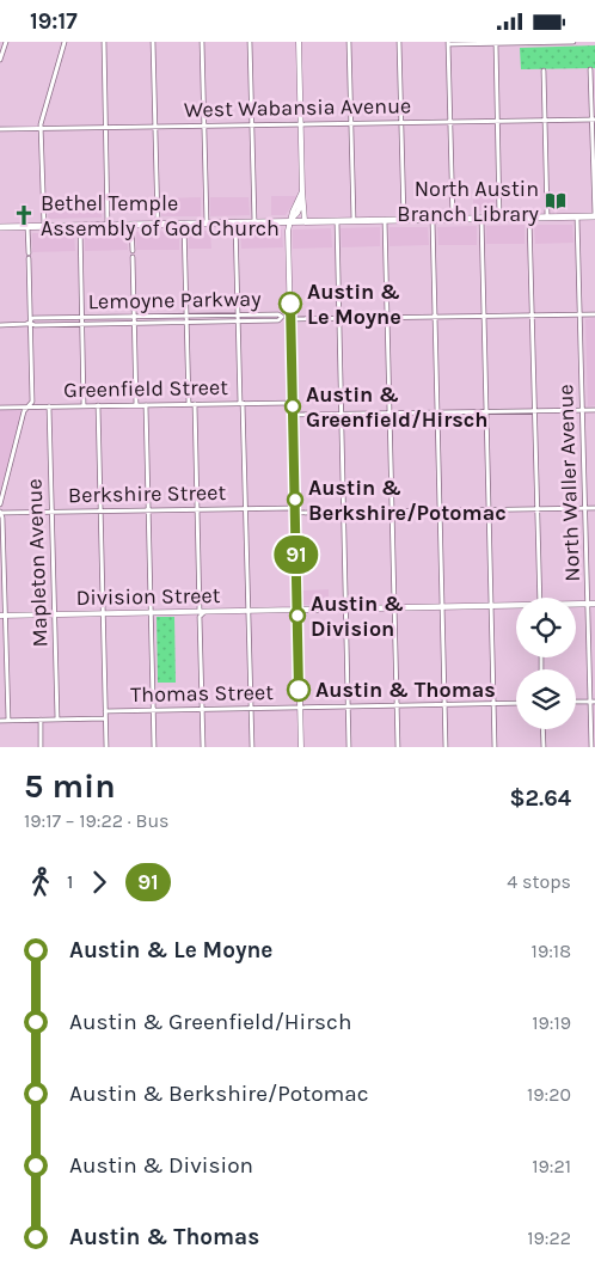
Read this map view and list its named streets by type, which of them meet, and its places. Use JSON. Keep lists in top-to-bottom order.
{
  "streets": {
    "street": [
      "West Wabansia Avenue",
      "Lemoyne Parkway",
      "Greenfield Street",
      "North Waller Avenue",
      "Berkshire Street",
      "Mapleton Avenue",
      "Division Street",
      "Thomas Street"
    ]
  },
  "crossings": [
    ["Greenfield Street", "Mapleton Avenue"],
    ["North Waller Avenue", "Berkshire Street"],
    ["Berkshire Street", "Mapleton Avenue"],
    ["Mapleton Avenue", "Division Street"],
    ["Mapleton Avenue", "Thomas Street"]
  ],
  "places": {
    "library": ["North Austin Branch Library"],
    "church": ["Bethel Temple Assembly of God Church"],
    "other": [
      "Austin & Le Moyne",
      "Austin & Greenfield/Hirsch",
      "Austin & Berkshire/Potomac",
      "Austin & Division",
      "Austin & Thomas"
    ]
  },
  "lines": ["bus line 91"],
  "page": {
    "status": "19:17",
    "on_map": "91",
    "heading": ["5 min", "19:17 – 19:22 · Bus", "$2.64"],
    "legs": ["1", "91", "4 stops"],
    "list": [
      {
        "name": "Austin & Le Moyne",
        "value": "19:18"
      },
      {
        "name": "Austin & Greenfield/Hirsch",
        "value": "19:19"
      },
      {
        "name": "Austin & Berkshire/Potomac",
        "value": "19:20"
      },
      {
        "name": "Austin & Division",
        "value": "19:21"
      },
      {
        "name": "Austin & Thomas",
        "value": "19:22"
      }
    ]
  }
}
